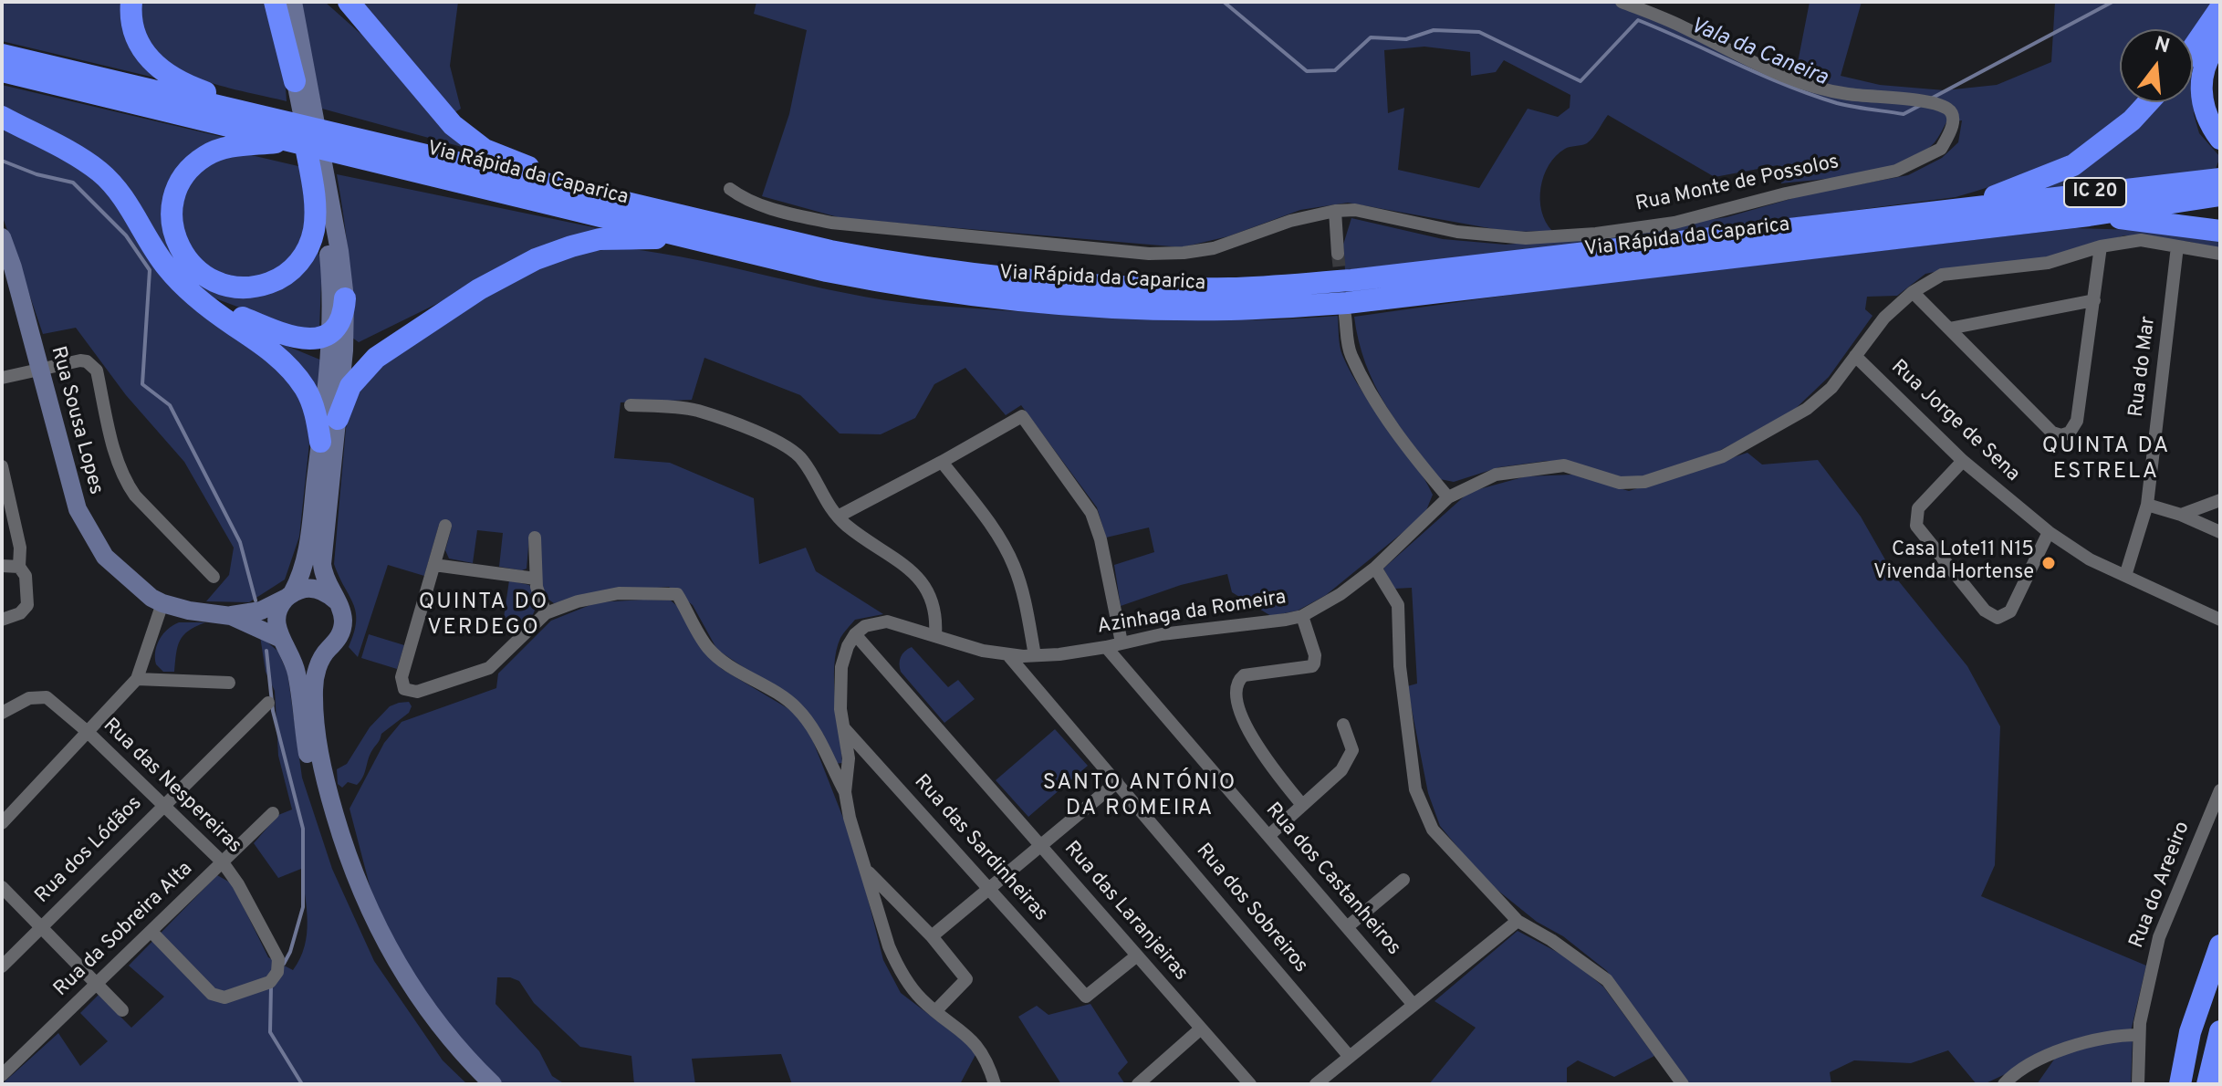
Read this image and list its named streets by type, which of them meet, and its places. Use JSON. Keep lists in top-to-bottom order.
{
  "streets": {
    "highway": ["Via Rápida da Caparica", "IC 20"],
    "main road": ["Rua Sousa Lopes"],
    "street": [
      "Rua Monte de Possolos",
      "Rua do Mar",
      "Rua Jorge de Sena",
      "Azinhaga da Romeira",
      "Rua das Nespereiras",
      "Rua das Sardinheiras",
      "Rua dos Lódãos",
      "Rua dos Castanheiros",
      "Rua do Areeiro",
      "Rua dos Sobreiros",
      "Rua das Laranjeiras",
      "Rua da Sobreira Alta"
    ]
  },
  "crossings": [
    ["Rua do Mar", "Rua Jorge de Sena"],
    ["Rua do Mar", "Azinhaga da Romeira"],
    ["Rua Jorge de Sena", "Azinhaga da Romeira"],
    ["Azinhaga da Romeira", "Rua dos Castanheiros"],
    ["Azinhaga da Romeira", "Rua dos Sobreiros"],
    ["Azinhaga da Romeira", "Rua das Laranjeiras"],
    ["Rua das Nespereiras", "Rua dos Lódãos"],
    ["Rua das Nespereiras", "Rua da Sobreira Alta"],
    ["Rua das Sardinheiras", "Rua das Laranjeiras"]
  ],
  "districts": ["QUINTA DA ESTRELA", "QUINTA DO VERDEGO", "SANTO ANTÓNIO DA ROMEIRA"],
  "water": ["Vala da Caneira"],
  "places": ["Casa Lote11 N15 Vivenda Hortense"],
  "north": "top"
}
